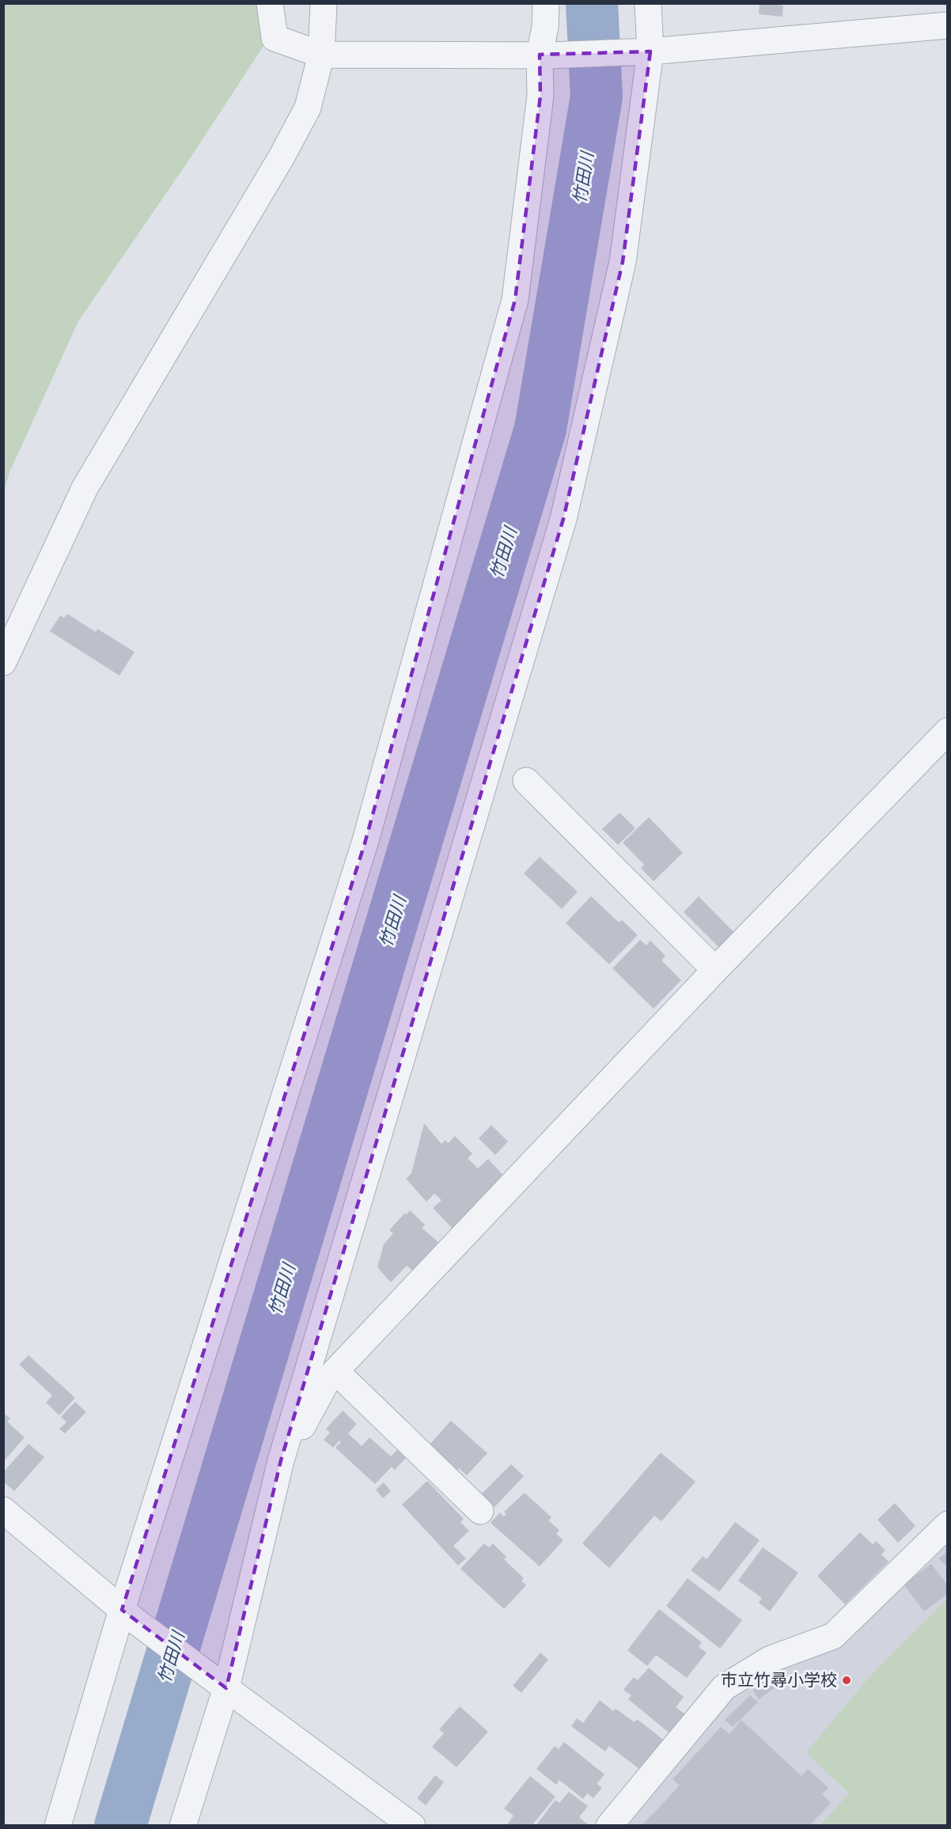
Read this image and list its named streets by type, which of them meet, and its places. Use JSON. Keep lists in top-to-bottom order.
{
  "water": ["竹田川"],
  "places": ["市立竹尋小学校"]
}
